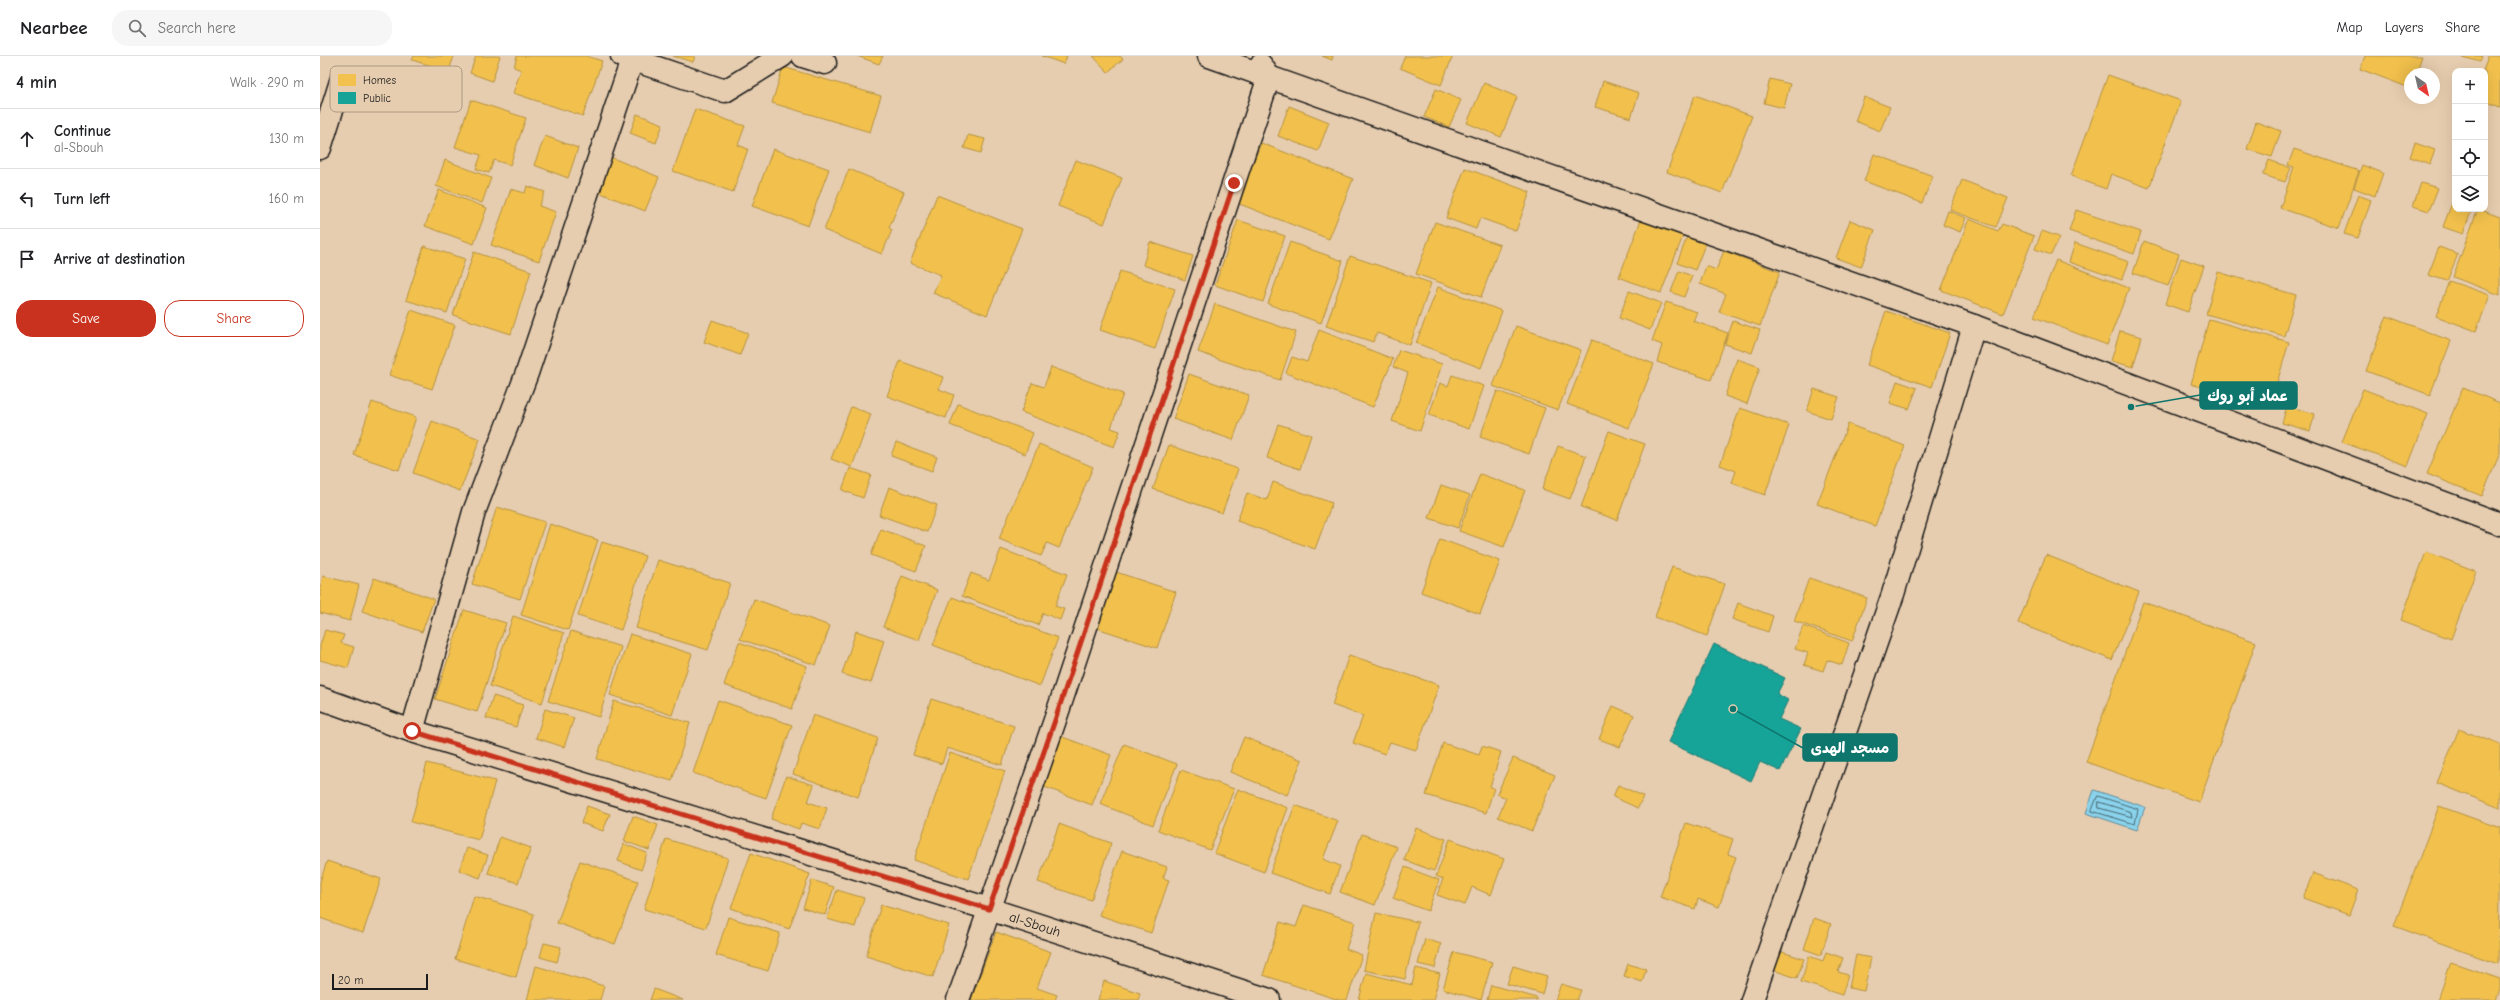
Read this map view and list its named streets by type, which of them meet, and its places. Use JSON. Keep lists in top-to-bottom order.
{
  "streets": {
    "street": ["al-Sbouh"]
  },
  "places": ["عماد أبو روك", "مسجد الهدى"],
  "legend": ["Homes", "Public"],
  "scale_bar": "20 m",
  "north": "bottom right",
  "page": {
    "header": "Nearbee",
    "search": "Search here",
    "nav": ["Map", "Layers", "Share"],
    "heading": ["4 min", "Walk · 290 m"],
    "map_buttons": ["+", "−"],
    "list": [
      ["Continue", "al-Sbouh", "130 m"],
      ["Turn left", "160 m"],
      "Arrive at destination"
    ],
    "buttons": ["Save", "Share"],
    "scale": "20 m"
  }
}
